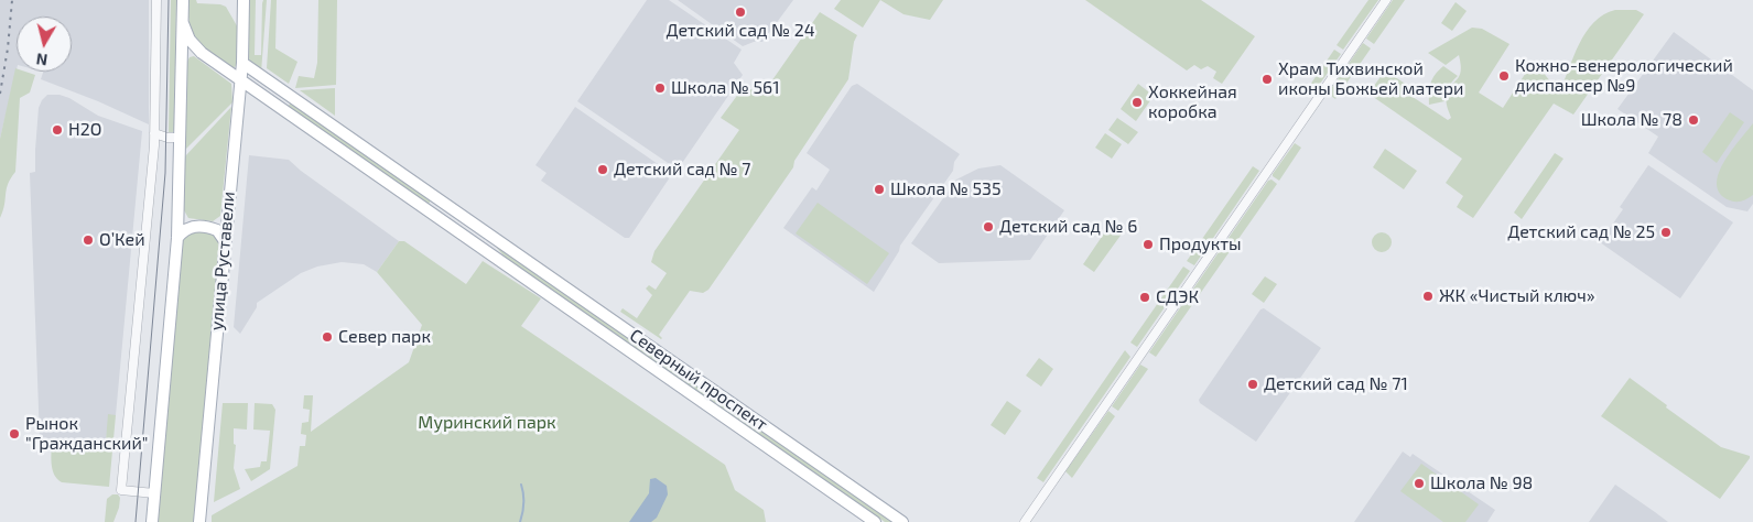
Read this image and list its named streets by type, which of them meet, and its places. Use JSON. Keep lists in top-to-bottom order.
{
  "streets": {
    "main road": ["улица Руставели", "Северный проспект"]
  },
  "crossings": [
    ["улица Руставели", "Северный проспект"]
  ],
  "parks": ["Муринский парк"],
  "places": [
    "Детский сад № 24",
    "Кожно-венерологический диспансер №9",
    "Храм Тихвинской иконы Божьей матери",
    "Школа № 561",
    "Хоккейная коробка",
    "Школа № 78",
    "H2O",
    "Детский сад № 7",
    "Школа № 535",
    "Детский сад № 6",
    "Детский сад № 25",
    "О’Кей",
    "Продукты",
    "ЖК «Чистый ключ»",
    "СДЭК",
    "Север парк",
    "Детский сад № 71",
    "Рынок \"Гражданский\"",
    "Школа № 98"
  ],
  "north": "bottom"
}
